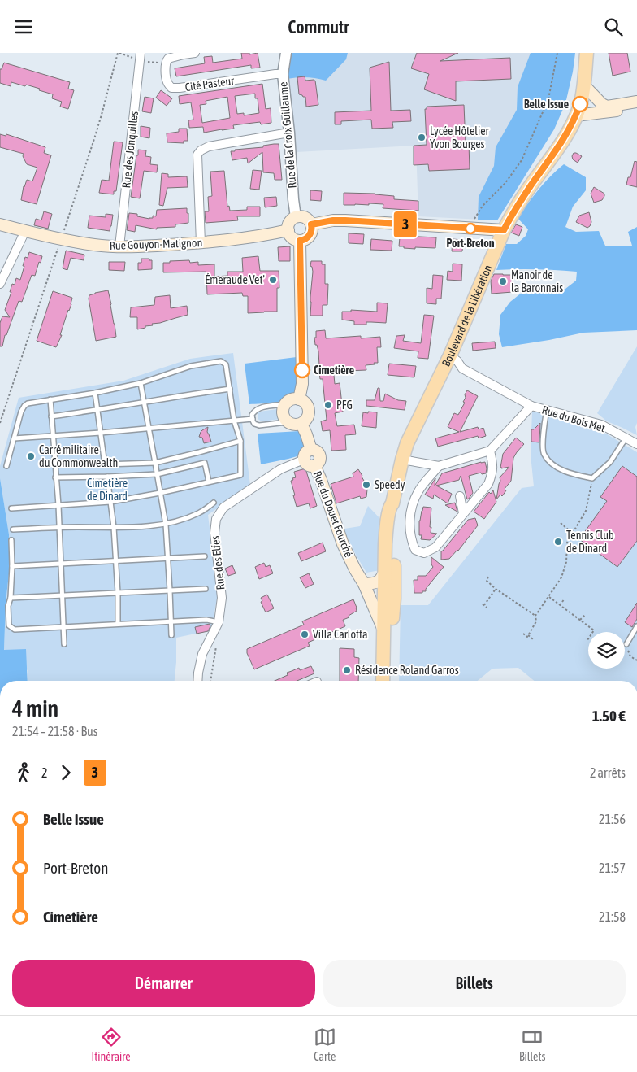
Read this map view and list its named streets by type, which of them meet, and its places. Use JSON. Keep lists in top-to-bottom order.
{
  "streets": {
    "main road": ["Rue Gouyon-Matignon", "Boulevard de la Libération", "Rue du Douet Fourché"],
    "street": [
      "Cité Pasteur",
      "Rue de la Croix Guillaume",
      "Rue des Jonquilles",
      "Rue du Bois Met",
      "Rue des Elfes"
    ]
  },
  "crossings": [
    ["Cité Pasteur", "Rue de la Croix Guillaume"],
    ["Rue de la Croix Guillaume", "Rue Gouyon-Matignon"],
    ["Rue des Jonquilles", "Rue Gouyon-Matignon"],
    ["Boulevard de la Libération", "Rue du Bois Met"],
    ["Boulevard de la Libération", "Rue du Douet Fourché"],
    ["Rue du Douet Fourché", "Rue des Elfes"]
  ],
  "parks": ["Cimetière de Dinard"],
  "places": [
    "Belle Issue",
    "Lycée Hôtelier Yvon Bourges",
    "Port-Breton",
    "Émeraude Vet’",
    "Manoir de la Baronnais",
    "Cimetière",
    "PFG",
    "Carré militaire du Commonwealth",
    "Speedy",
    "Tennis Club de Dinard",
    "Villa Carlotta",
    "Résidence Roland Garros"
  ],
  "lines": ["bus line 3"],
  "page": {
    "header": "Commutr",
    "on_map": "3",
    "heading": ["4 min", "21:54 – 21:58 · Bus", "1.50 €"],
    "legs": ["2", "3", "2 arrêts"],
    "list": [
      {
        "name": "Belle Issue",
        "value": "21:56"
      },
      {
        "name": "Port-Breton",
        "value": "21:57"
      },
      {
        "name": "Cimetière",
        "value": "21:58"
      }
    ],
    "buttons": ["Démarrer", "Billets"],
    "tabs": ["Itinéraire", "Carte", "Billets"]
  }
}
